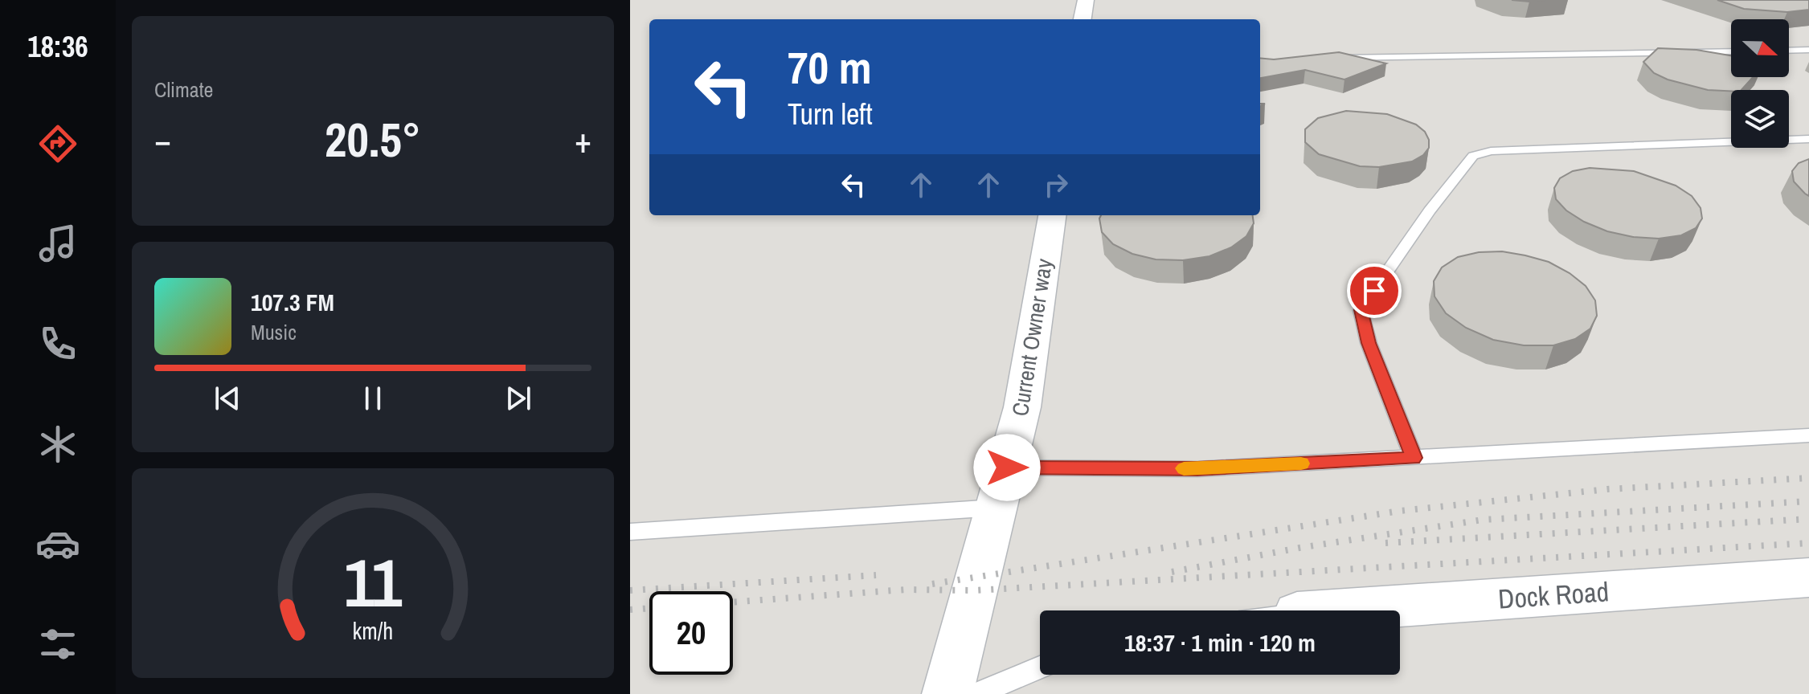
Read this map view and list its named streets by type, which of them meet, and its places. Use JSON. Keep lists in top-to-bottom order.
{
  "streets": {
    "street": ["Current Owner way", "Dock Road"]
  },
  "north": "right",
  "page": {
    "tabs": "18:36",
    "tile": "Climate",
    "turn": ["70 m", "Turn left"],
    "heat": ["−", "20.5°", "+"],
    "song": ["107.3 FM", "Music"],
    "limit": "20",
    "trip": "18:37 · 1 min · 120 m",
    "gauge": ["11", "km/h"]
  }
}
